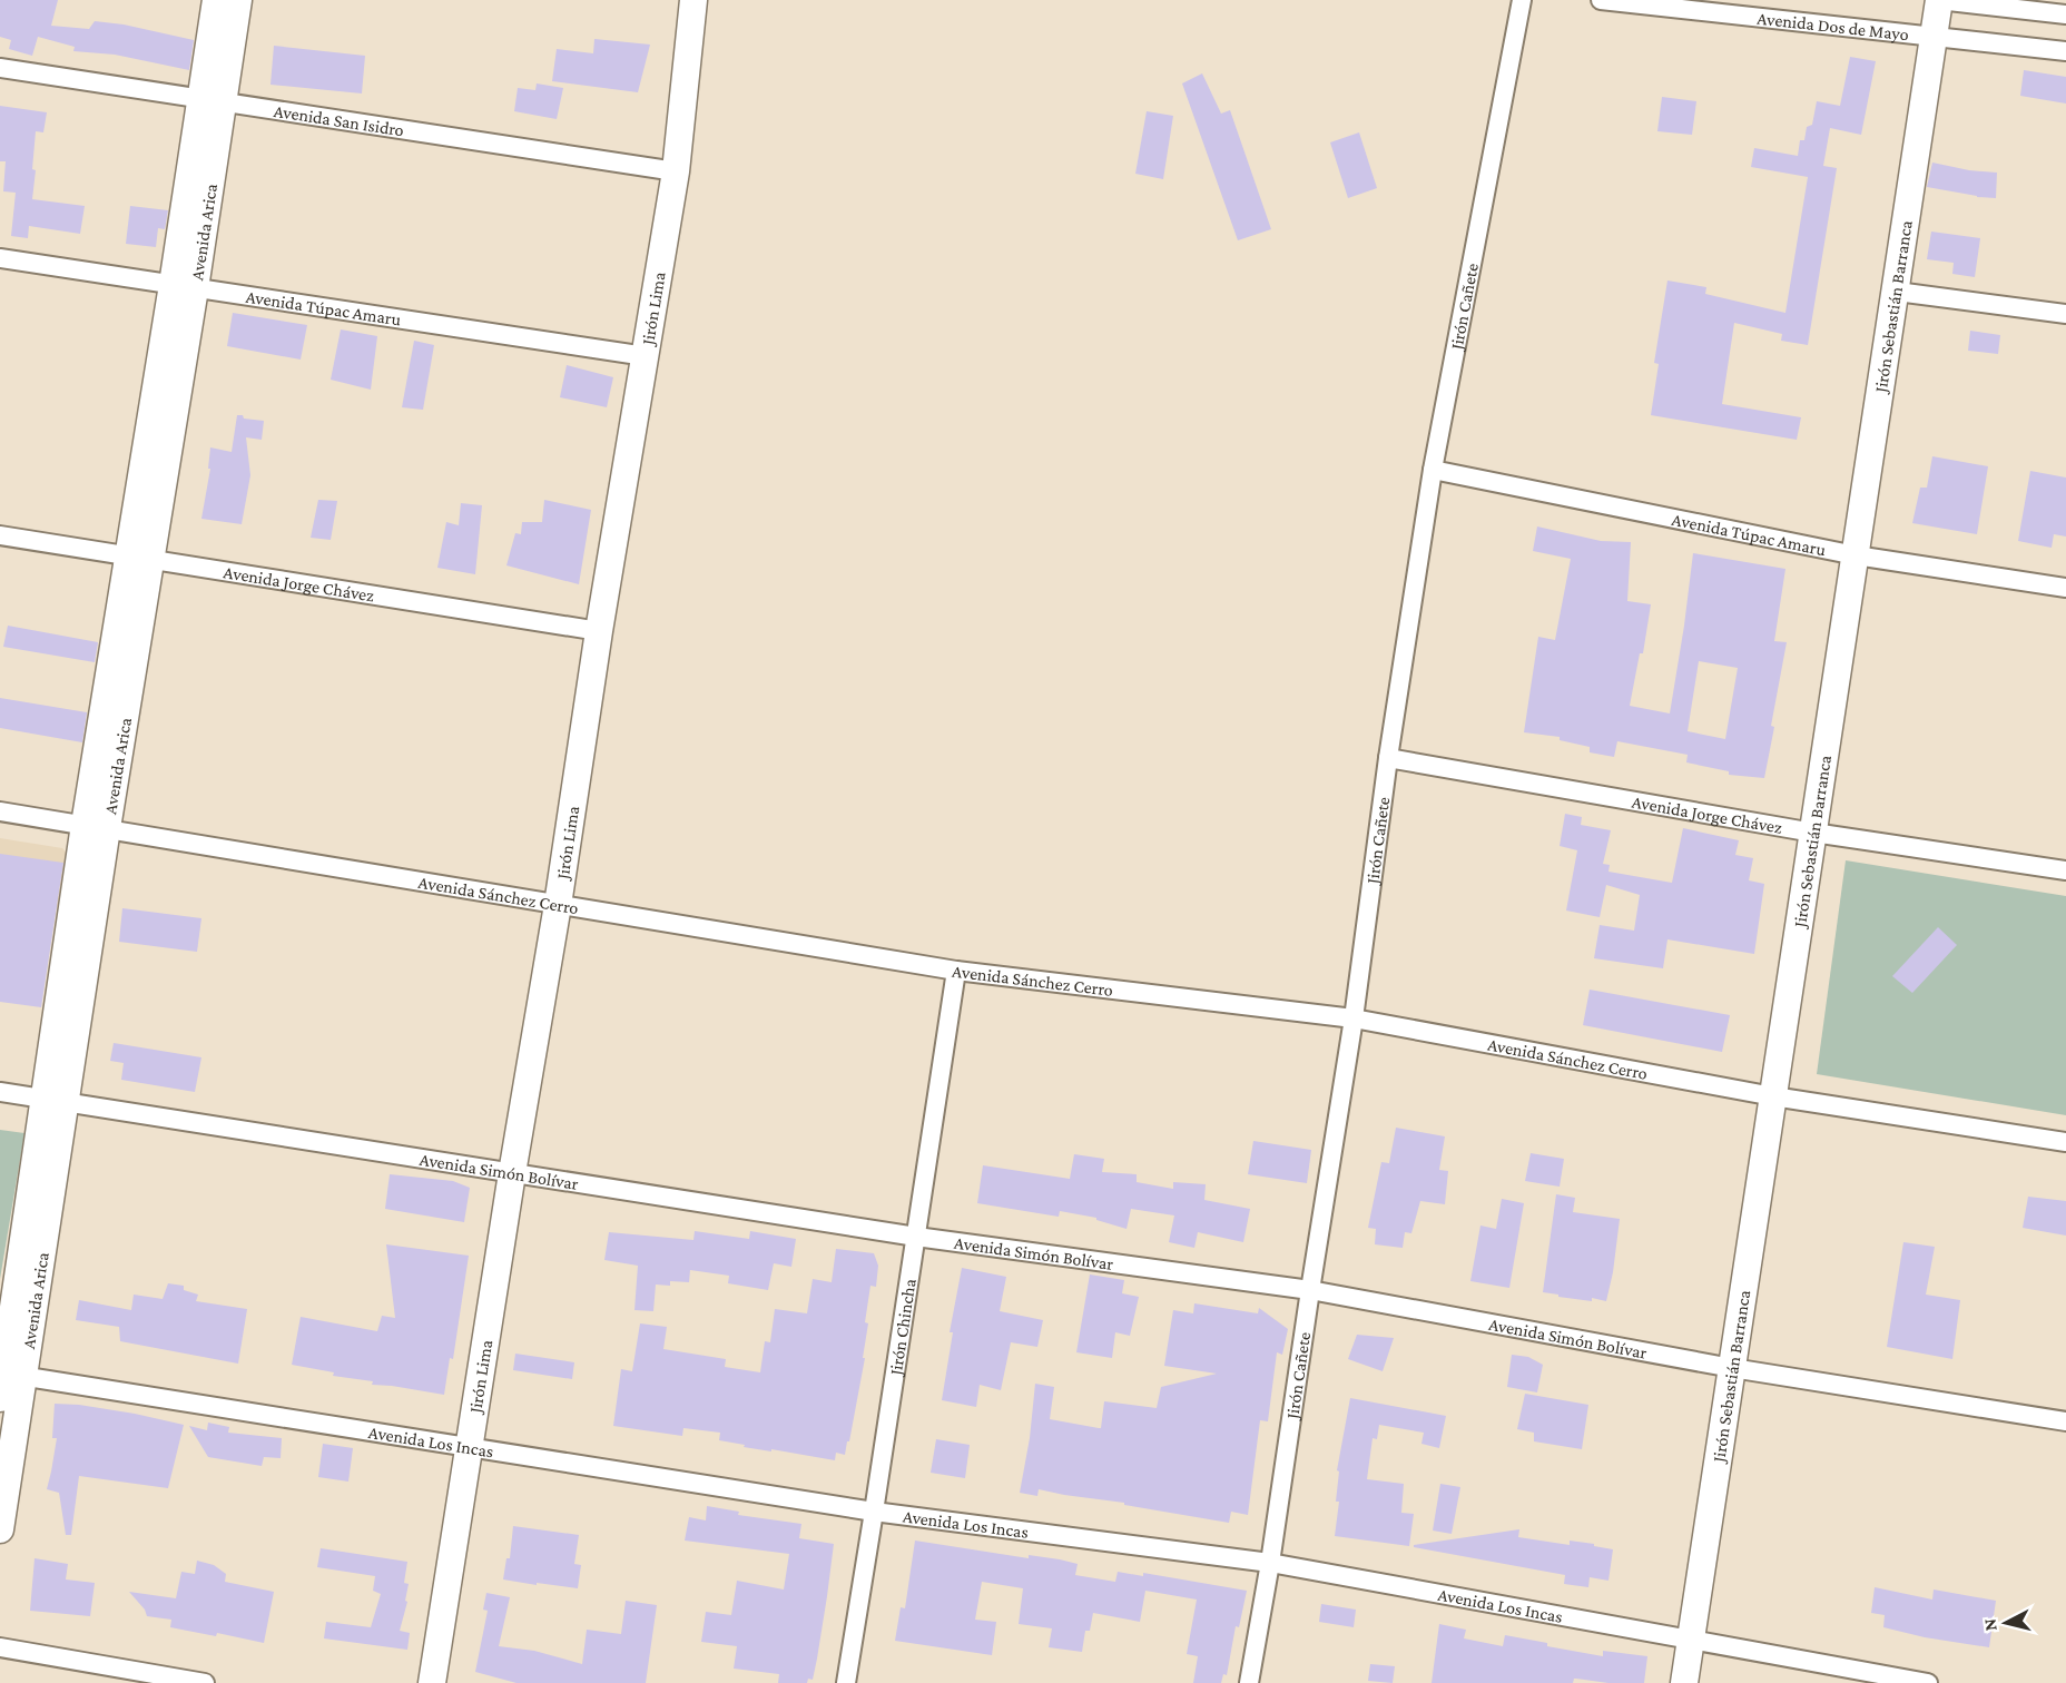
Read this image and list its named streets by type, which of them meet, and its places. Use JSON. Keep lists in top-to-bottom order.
{
  "streets": {
    "street": [
      "Avenida Dos de Mayo",
      "Avenida San Isidro",
      "Avenida Arica",
      "Jirón Cañete",
      "Avenida Túpac Amaru",
      "Jirón Sebastián Barranca",
      "Jirón Lima",
      "Avenida Jorge Chávez",
      "Avenida Sánchez Cerro",
      "Avenida Simón Bolívar",
      "Jirón Chincha",
      "Avenida Los Incas"
    ]
  },
  "crossings": [
    ["Avenida Dos de Mayo", "Jirón Sebastián Barranca"],
    ["Avenida San Isidro", "Avenida Arica"],
    ["Avenida San Isidro", "Jirón Lima"],
    ["Avenida Arica", "Avenida Túpac Amaru"],
    ["Avenida Arica", "Avenida Jorge Chávez"],
    ["Avenida Arica", "Avenida Sánchez Cerro"],
    ["Avenida Arica", "Avenida Simón Bolívar"],
    ["Avenida Arica", "Avenida Los Incas"],
    ["Jirón Cañete", "Avenida Túpac Amaru"],
    ["Jirón Cañete", "Avenida Jorge Chávez"],
    ["Jirón Cañete", "Avenida Sánchez Cerro"],
    ["Jirón Cañete", "Avenida Simón Bolívar"],
    ["Jirón Cañete", "Avenida Los Incas"],
    ["Avenida Túpac Amaru", "Jirón Sebastián Barranca"],
    ["Avenida Túpac Amaru", "Jirón Lima"],
    ["Jirón Sebastián Barranca", "Avenida Jorge Chávez"],
    ["Jirón Sebastián Barranca", "Avenida Sánchez Cerro"],
    ["Jirón Sebastián Barranca", "Avenida Simón Bolívar"],
    ["Jirón Sebastián Barranca", "Avenida Los Incas"],
    ["Jirón Lima", "Avenida Jorge Chávez"],
    ["Jirón Lima", "Avenida Sánchez Cerro"],
    ["Jirón Lima", "Avenida Simón Bolívar"],
    ["Jirón Lima", "Avenida Los Incas"],
    ["Avenida Sánchez Cerro", "Jirón Chincha"],
    ["Avenida Simón Bolívar", "Jirón Chincha"],
    ["Jirón Chincha", "Avenida Los Incas"]
  ],
  "north": "left"
}
